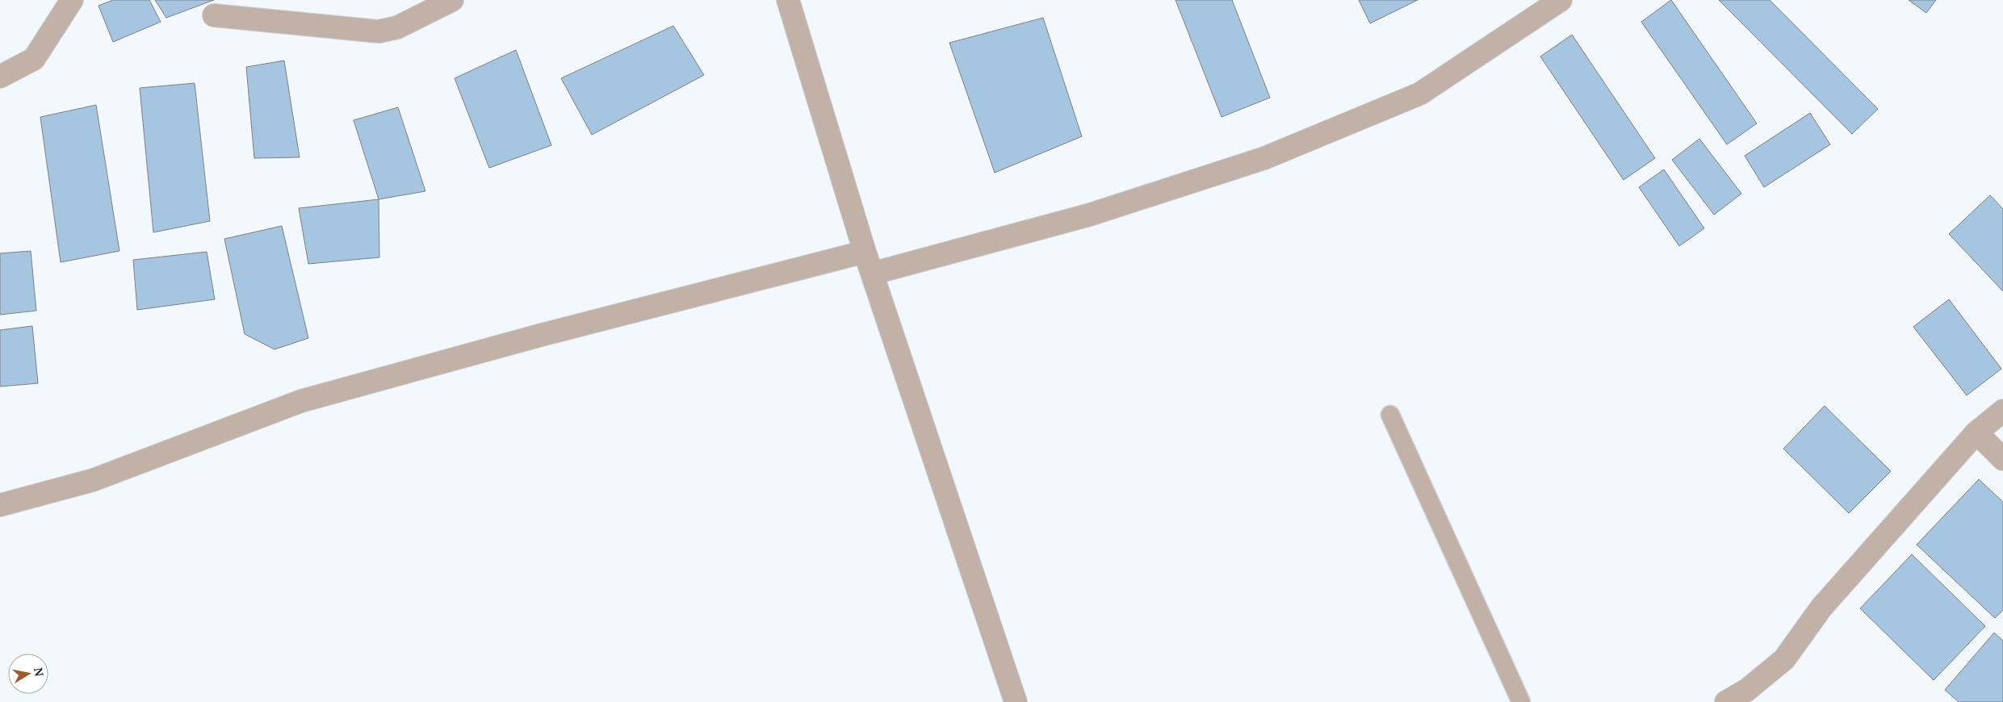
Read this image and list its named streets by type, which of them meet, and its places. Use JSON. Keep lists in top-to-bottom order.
{
  "north": "right"
}
